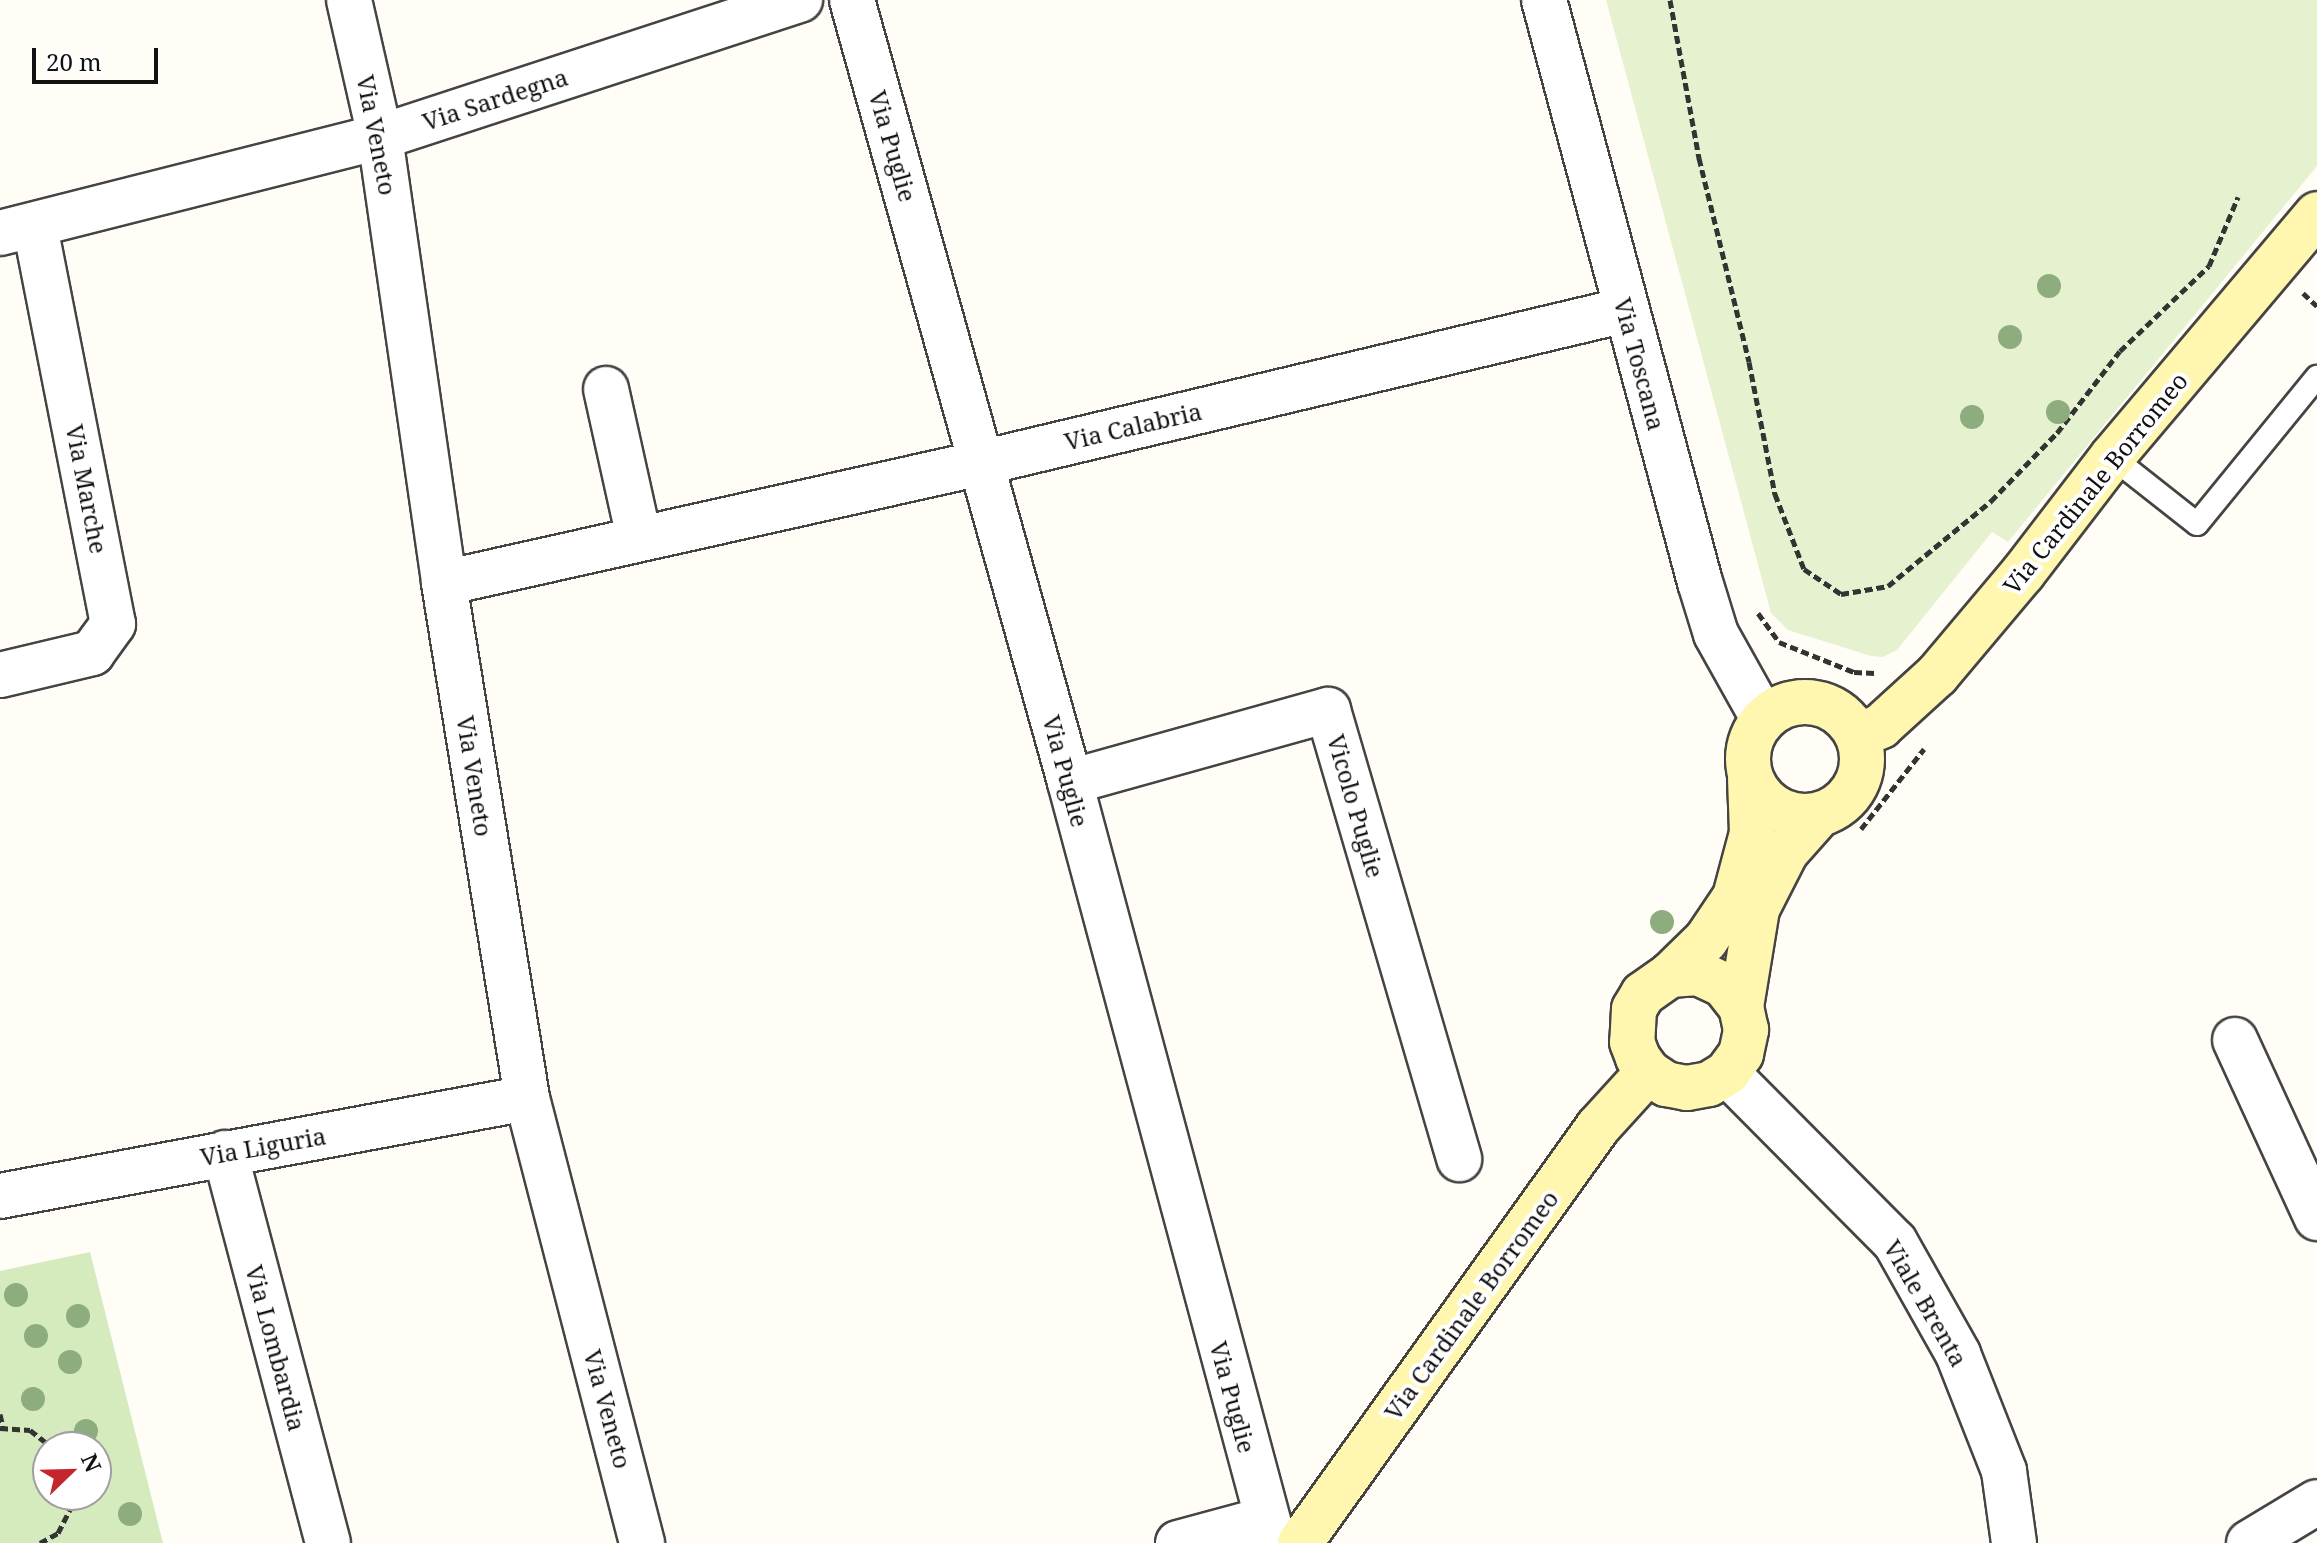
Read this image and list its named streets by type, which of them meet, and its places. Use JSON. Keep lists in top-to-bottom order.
{
  "streets": {
    "street": [
      "Via Sardegna",
      "Via Veneto",
      "Via Puglie",
      "Via Toscana",
      "Via Calabria",
      "Via Cardinale Borromeo",
      "Via Marche",
      "Vicolo Puglie",
      "Via Liguria",
      "Viale Brenta",
      "Via Lombardia"
    ]
  },
  "crossings": [
    ["Via Sardegna", "Via Veneto"],
    ["Via Sardegna", "Via Marche"],
    ["Via Veneto", "Via Calabria"],
    ["Via Veneto", "Via Liguria"],
    ["Via Puglie", "Via Calabria"],
    ["Via Puglie", "Via Cardinale Borromeo"],
    ["Via Puglie", "Vicolo Puglie"],
    ["Via Toscana", "Via Calabria"],
    ["Via Toscana", "Via Cardinale Borromeo"],
    ["Via Cardinale Borromeo", "Viale Brenta"],
    ["Via Liguria", "Via Lombardia"]
  ],
  "scale_bar": "20 m",
  "north": "top right"
}
